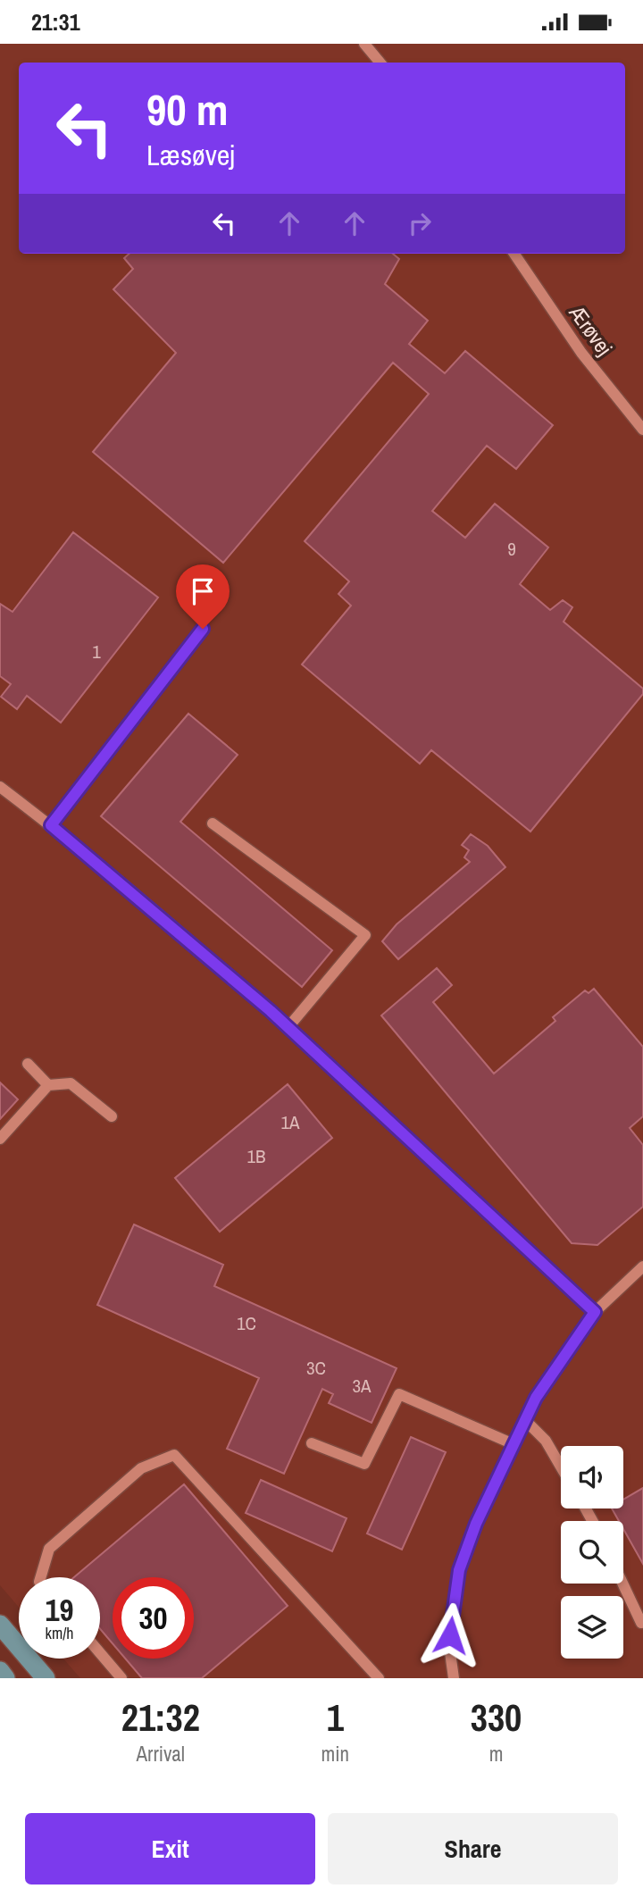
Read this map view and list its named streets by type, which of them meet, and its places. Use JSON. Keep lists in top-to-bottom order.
{
  "streets": {
    "street": ["Ærøvej"]
  },
  "house_numbers": [
    "9",
    "1",
    "1A",
    "1B",
    "1C",
    "3C",
    "3A"
  ],
  "page": {
    "status": "21:31",
    "turn": ["90 m", "Læsøvej"],
    "speed": "19 km/h",
    "limit": "30",
    "eta": [
      "21:32",
      "Arrival",
      "1",
      "min",
      "330",
      "m"
    ],
    "buttons": ["Exit", "Share"]
  }
}
